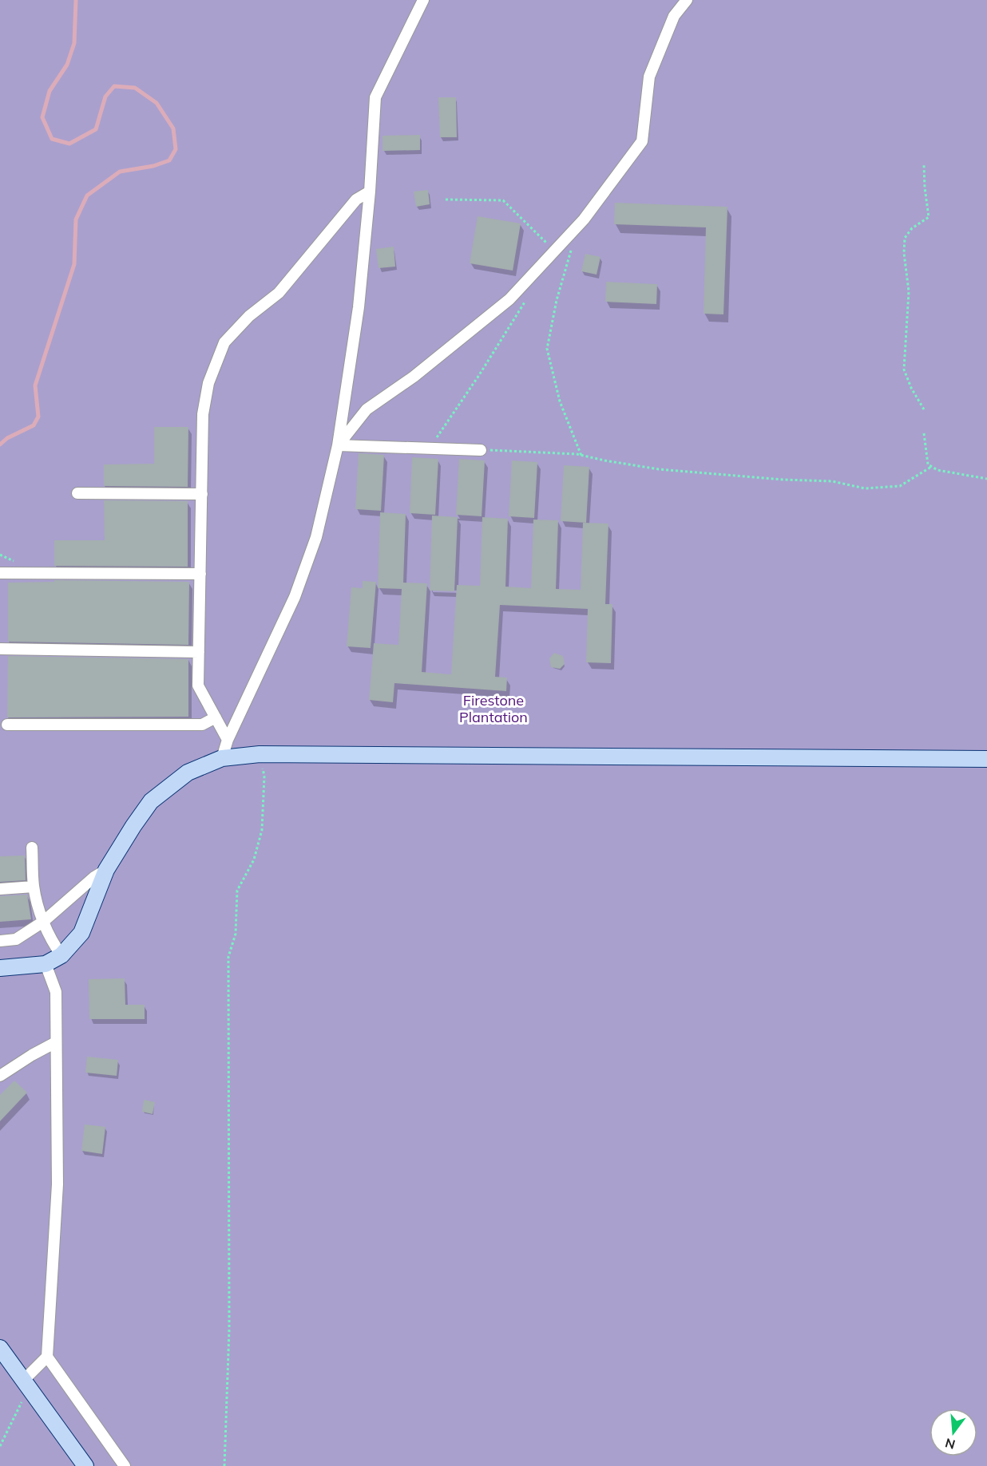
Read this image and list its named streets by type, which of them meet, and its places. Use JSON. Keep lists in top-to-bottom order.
{
  "parks": ["Firestone Plantation"],
  "north": "bottom"
}
